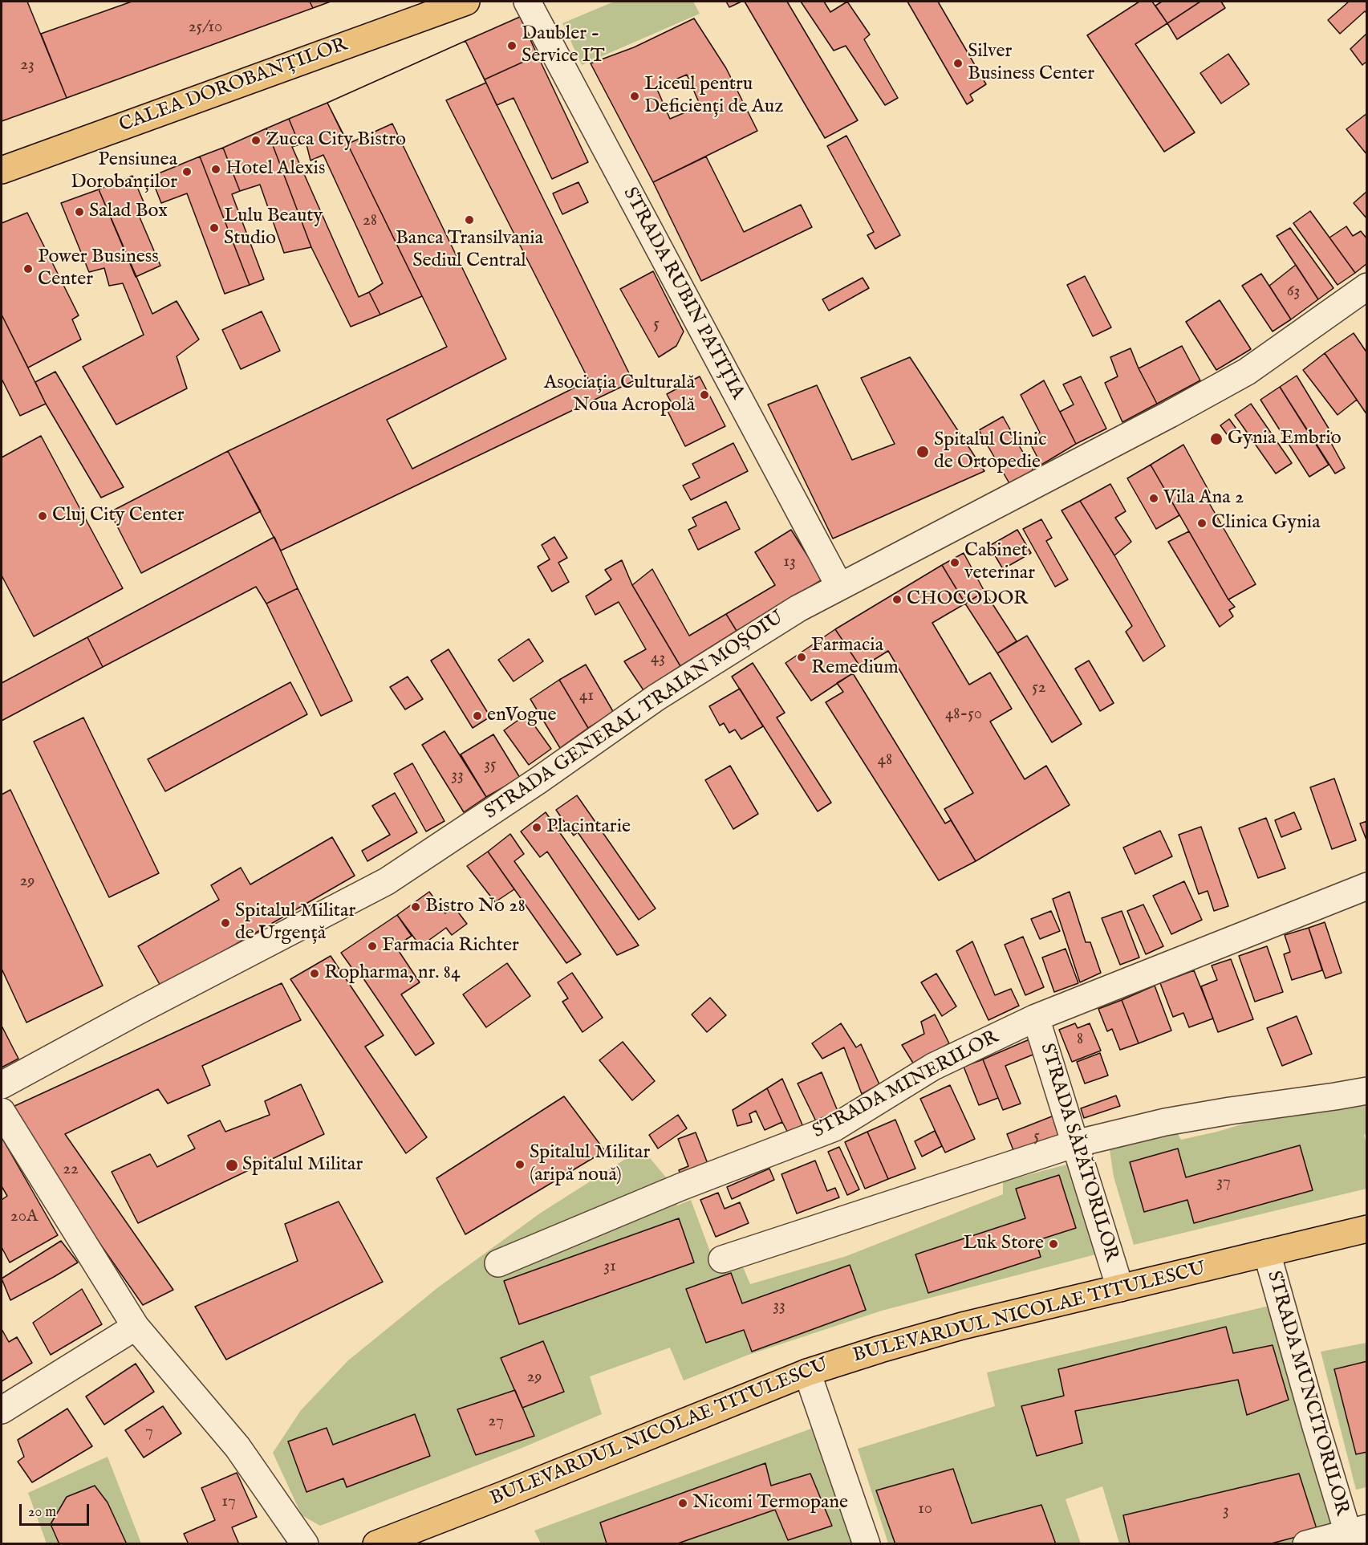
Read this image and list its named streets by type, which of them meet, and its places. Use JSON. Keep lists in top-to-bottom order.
{
  "streets": {
    "main road": ["CALEA DOROBANȚILOR", "BULEVARDUL NICOLAE TITULESCU"],
    "street": [
      "STRADA RUBIN PATIȚIA",
      "STRADA GENERAL TRAIAN MOȘOIU",
      "STRADA MINERILOR",
      "STRADA SĂPĂTORILOR",
      "STRADA MUNCITORILOR"
    ]
  },
  "crossings": [
    ["STRADA RUBIN PATIȚIA", "STRADA GENERAL TRAIAN MOȘOIU"],
    ["STRADA MINERILOR", "STRADA SĂPĂTORILOR"],
    ["STRADA SĂPĂTORILOR", "BULEVARDUL NICOLAE TITULESCU"],
    ["BULEVARDUL NICOLAE TITULESCU", "STRADA MUNCITORILOR"]
  ],
  "places": [
    "Daubler - Service IT",
    "Silver Business Center",
    "Liceul pentru Deficienți de Auz",
    "Zucca City Bistro",
    "Hotel Alexis",
    "Pensiunea Dorobanților",
    "Salad Box",
    "Banca Transilvania Sediul Central",
    "Lulu Beauty Studio",
    "Power Business Center",
    "Asociația Culturală Noua Acropolă",
    "Gynia Embrio",
    "Spitalul Clinic de Ortopedie",
    "Vila Ana 2",
    "Cluj City Center",
    "Clinica Gynia",
    "Cabinet veterinar",
    "CHOCODOR",
    "Farmacia Remedium",
    "enVogue",
    "Placintarie",
    "Bistro No 28",
    "Spitalul Militar de Urgență",
    "Farmacia Richter",
    "Ropharma, nr. 84",
    "Spitalul Militar (aripă nouă)",
    "Spitalul Militar",
    "Luk Store",
    "Nicomi Termopane"
  ],
  "house_numbers": [
    "25/10",
    "23",
    "28",
    "63",
    "5",
    "13",
    "43",
    "52",
    "41",
    "48-50",
    "48",
    "35",
    "33",
    "29",
    "8",
    "5",
    "22",
    "37",
    "20A",
    "31",
    "33",
    "29",
    "27",
    "7",
    "17",
    "10",
    "3"
  ],
  "scale_bar": "20 m"
}
